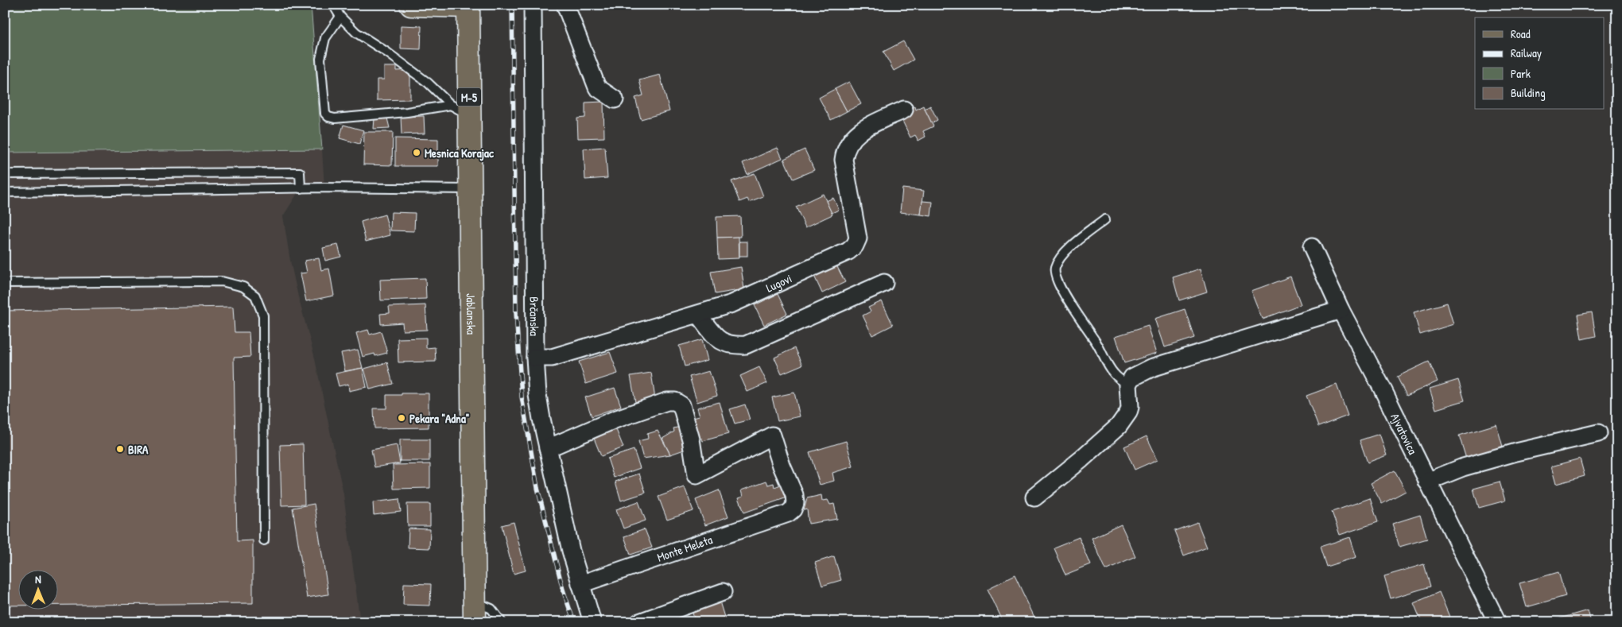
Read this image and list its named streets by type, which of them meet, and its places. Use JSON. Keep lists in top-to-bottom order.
{
  "streets": {
    "main road": ["M-5", "Jablanska"],
    "street": [
      "Lugovi",
      "Brčanska",
      "Ajvatovica",
      "Monte Meleta"
    ]
  },
  "crossings": [
    ["M-5", "Jablanska"],
    ["Lugovi", "Brčanska"],
    ["Brčanska", "Monte Meleta"]
  ],
  "places": ["Mesnica Korajac", "Pekara \"Adna\"", "BIRA"],
  "legend": [
    "Road",
    "Railway",
    "Park",
    "Building"
  ],
  "north": "top"
}
